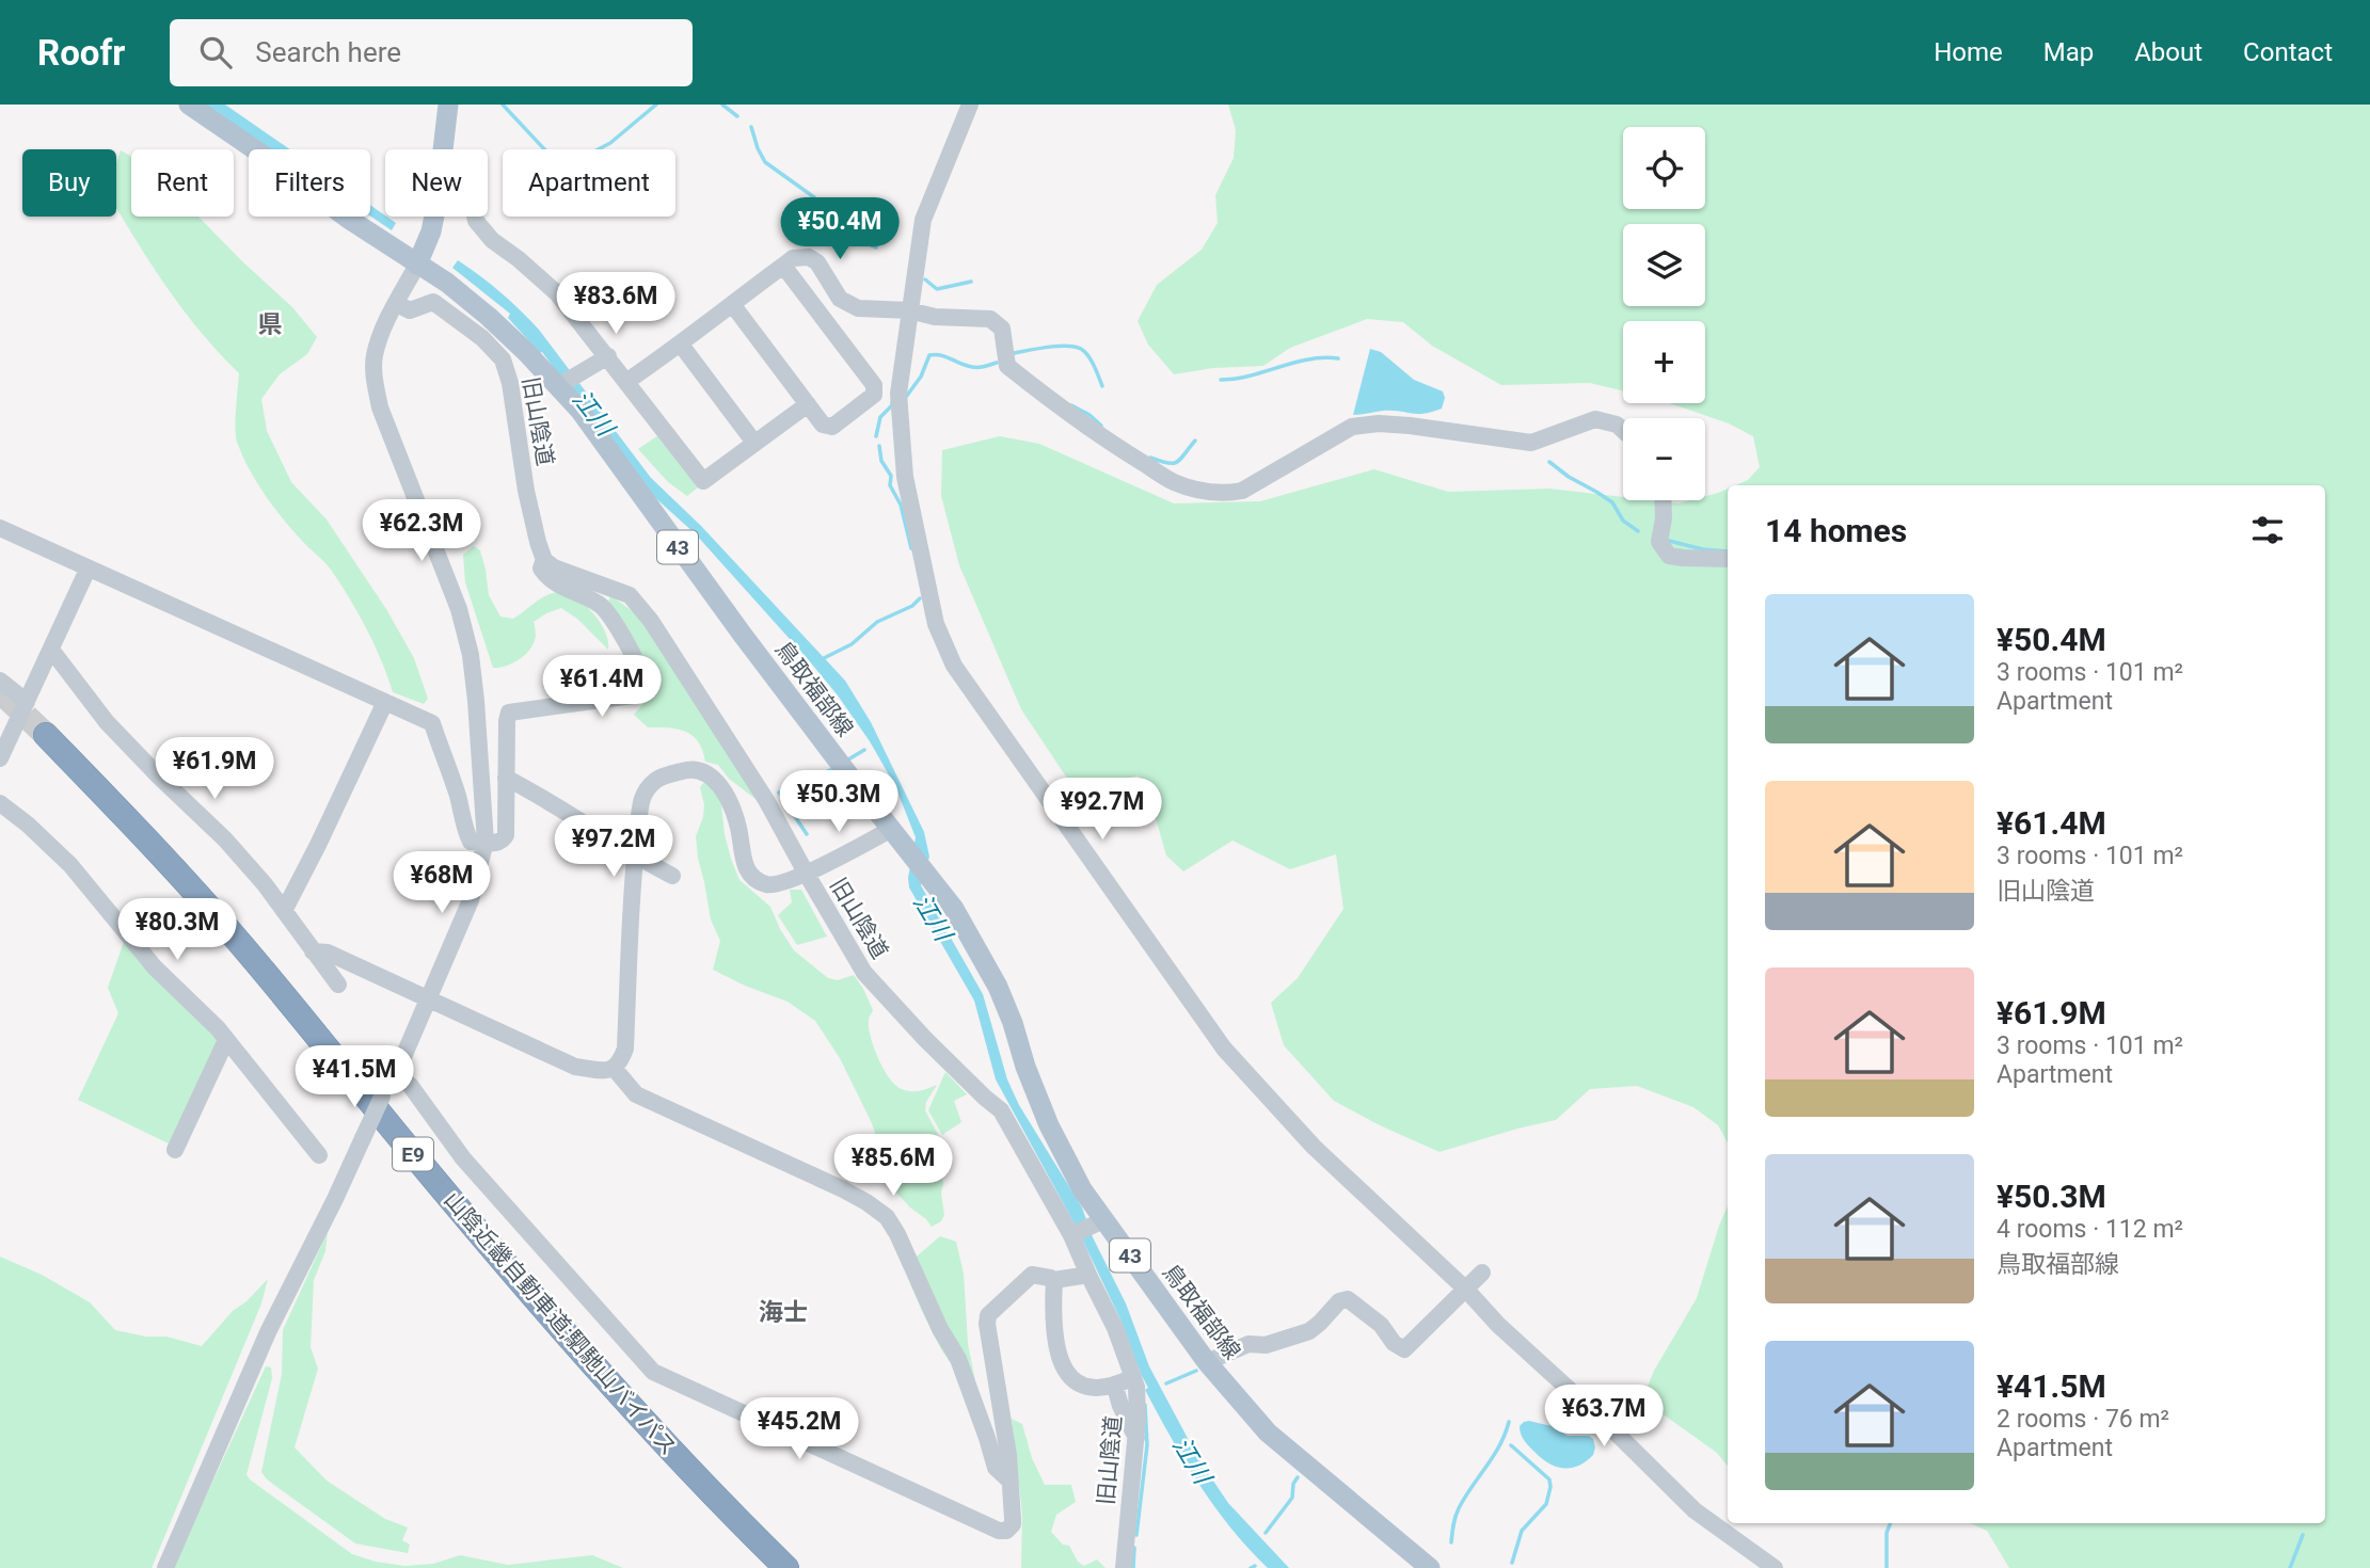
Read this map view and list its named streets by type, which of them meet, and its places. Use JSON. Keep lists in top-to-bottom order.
{
  "streets": {
    "highway": ["E9", "山陰近畿自動車道;駟馳山バイパス"],
    "main road": ["43", "鳥取福部線"],
    "street": ["旧山陰道"]
  },
  "districts": ["県", "海士"],
  "water": ["江川"],
  "page": {
    "header": "Roofr",
    "search": "Search here",
    "nav": [
      "Home",
      "Map",
      "About",
      "Contact"
    ],
    "map_buttons": ["+", "−"],
    "chip": [
      "Buy",
      "Rent",
      "Filters",
      "New",
      "Apartment"
    ],
    "price": [
      "¥50.4M",
      "¥83.6M",
      "¥62.3M",
      "¥61.4M",
      "¥61.9M",
      "¥50.3M",
      "¥92.7M",
      "¥97.2M",
      "¥68M",
      "¥80.3M",
      "¥41.5M",
      "¥85.6M",
      "¥63.7M",
      "¥45.2M"
    ],
    "heading": "14 homes",
    "list": [
      {
        "name": "¥50.4M",
        "note": "3 rooms · 101 m² · Apartment"
      },
      {
        "name": "¥61.4M",
        "note": "3 rooms · 101 m² · 旧山陰道"
      },
      {
        "name": "¥61.9M",
        "note": "3 rooms · 101 m² · Apartment"
      },
      {
        "name": "¥50.3M",
        "note": "4 rooms · 112 m² · 鳥取福部線"
      },
      {
        "name": "¥41.5M",
        "note": "2 rooms · 76 m² · Apartment"
      }
    ]
  }
}
